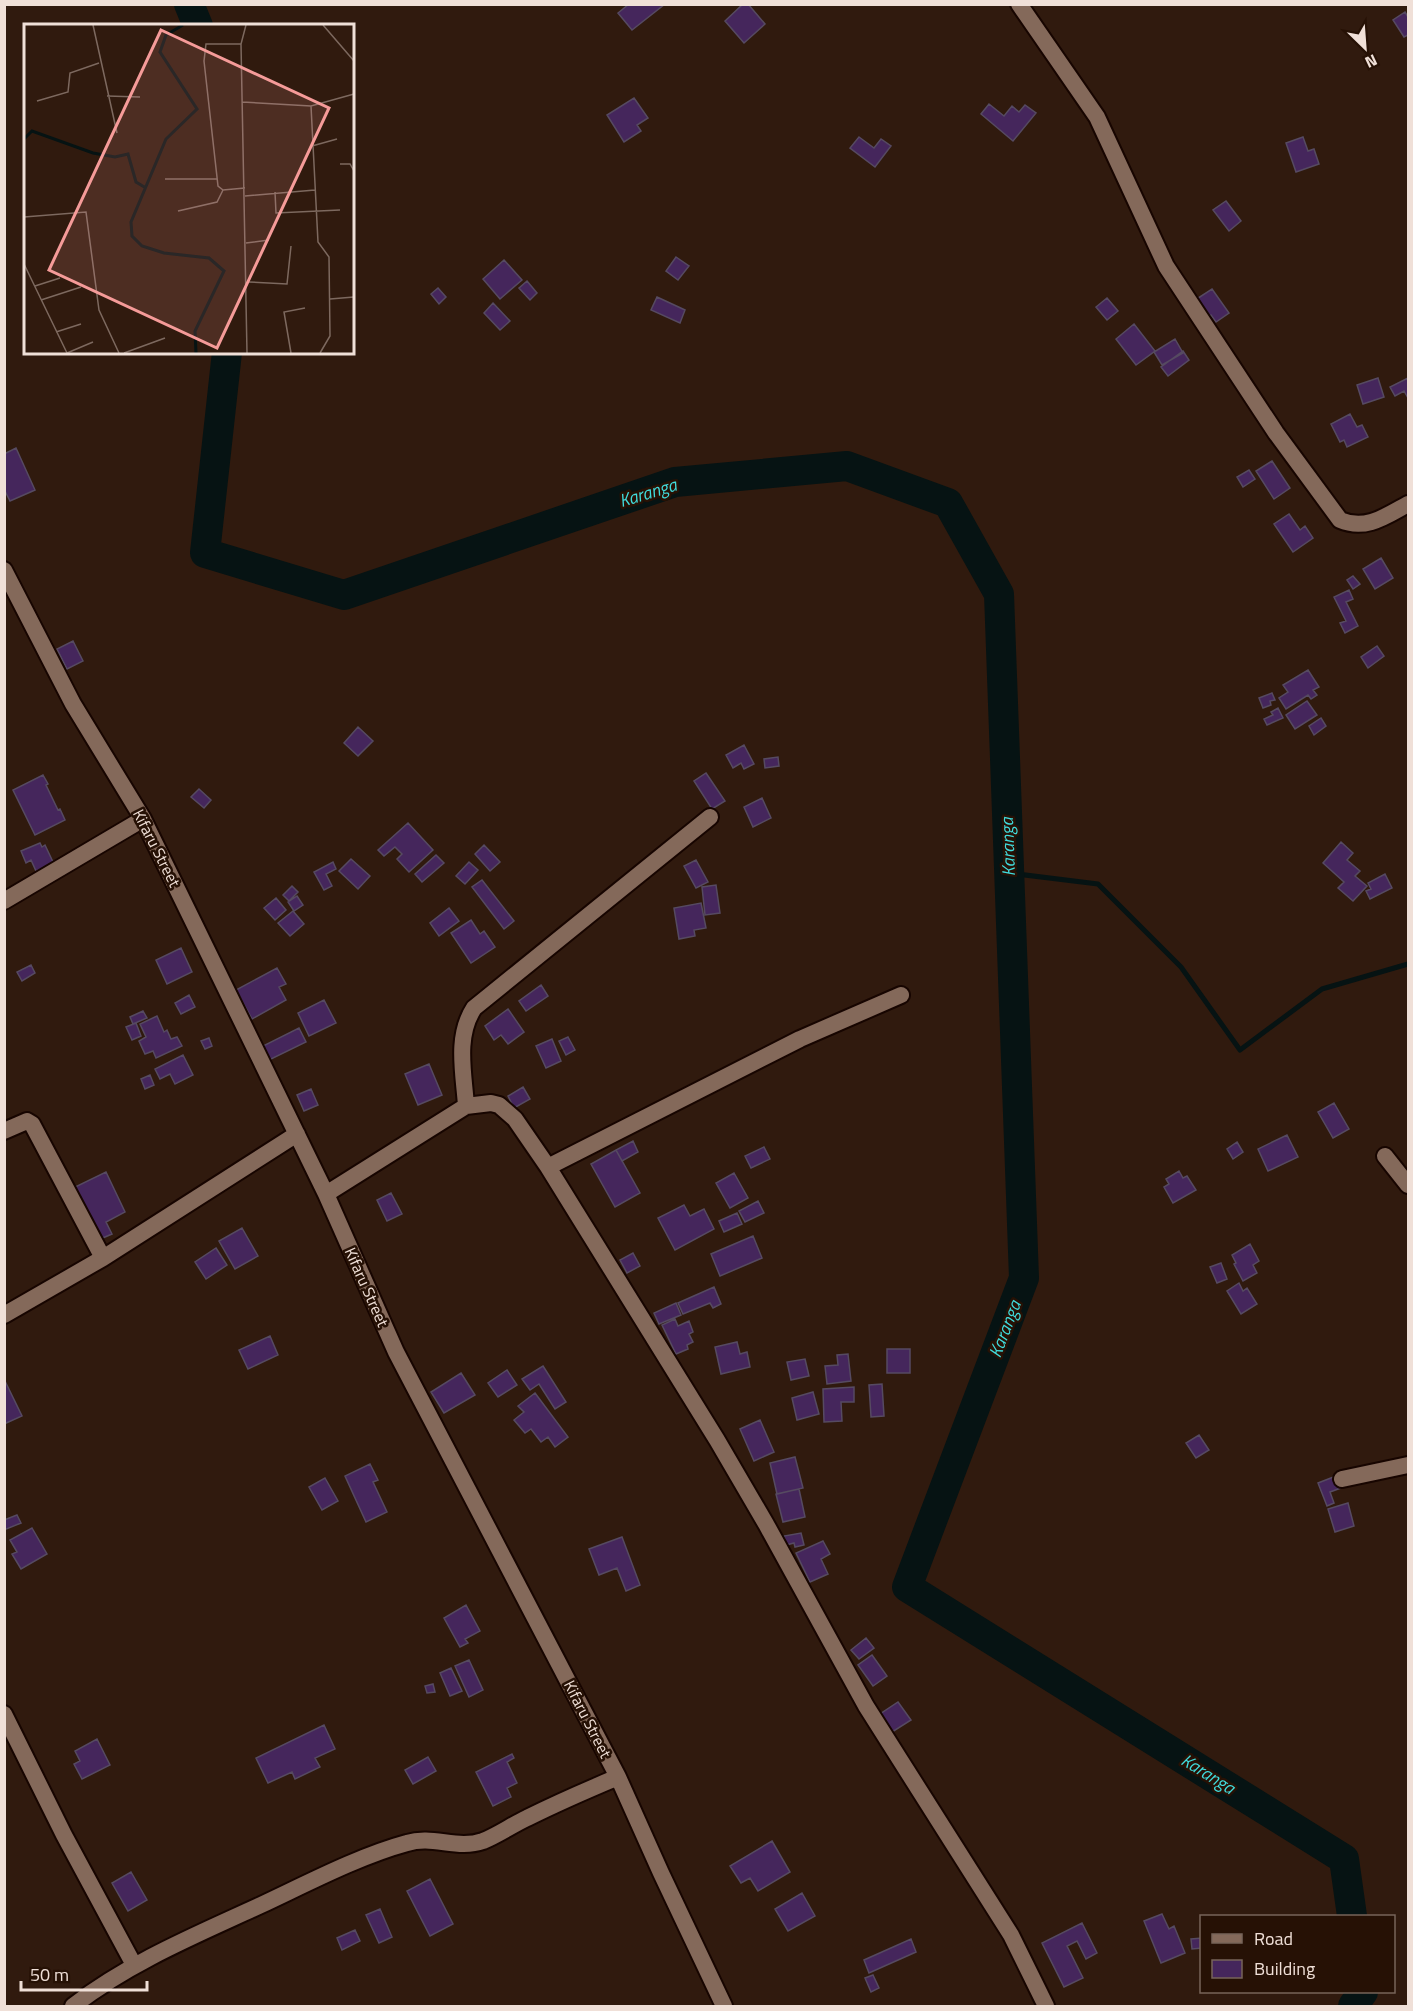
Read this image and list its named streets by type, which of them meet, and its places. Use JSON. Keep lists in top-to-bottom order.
{
  "streets": {
    "street": ["Kifaru Street"]
  },
  "water": ["Karanga"],
  "legend": ["Road", "Building"],
  "scale_bar": "50 m",
  "north": "bottom right"
}
